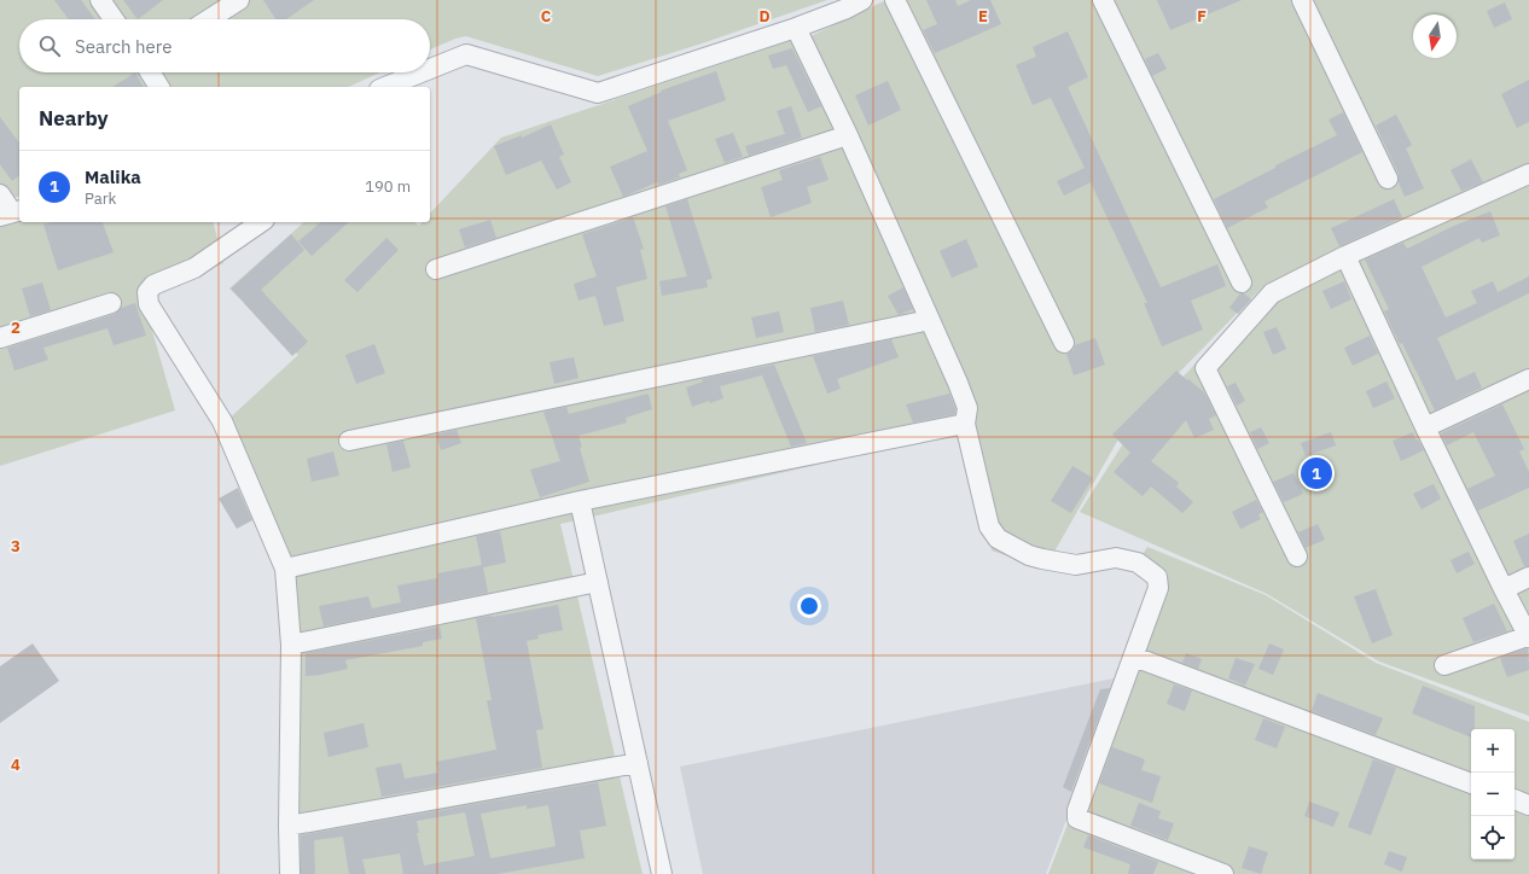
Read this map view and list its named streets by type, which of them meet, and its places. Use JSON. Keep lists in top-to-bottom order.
{
  "north": "bottom",
  "page": {
    "search": "Search here",
    "heading": "Nearby",
    "list": [
      {
        "mark": "1",
        "name": "Malika",
        "note": "Park",
        "value": "190 m"
      }
    ],
    "pins": "1",
    "map_buttons": ["+", "−"]
  },
  "grid": {
    "columns": [
      "C",
      "D",
      "E",
      "F"
    ],
    "rows": ["2", "3", "4"]
  }
}
